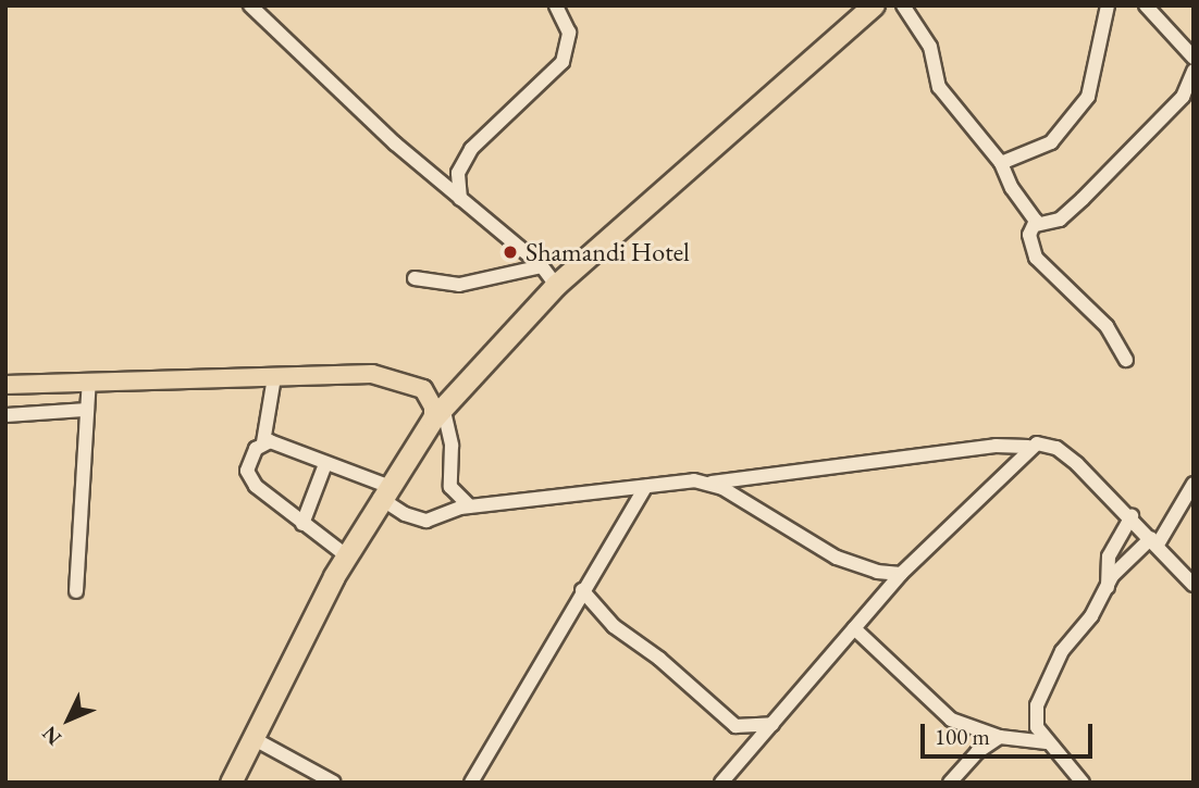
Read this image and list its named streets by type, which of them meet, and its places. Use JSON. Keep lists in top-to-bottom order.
{
  "places": ["Shamandi Hotel"],
  "scale_bar": "100 m",
  "north": "bottom left"
}
